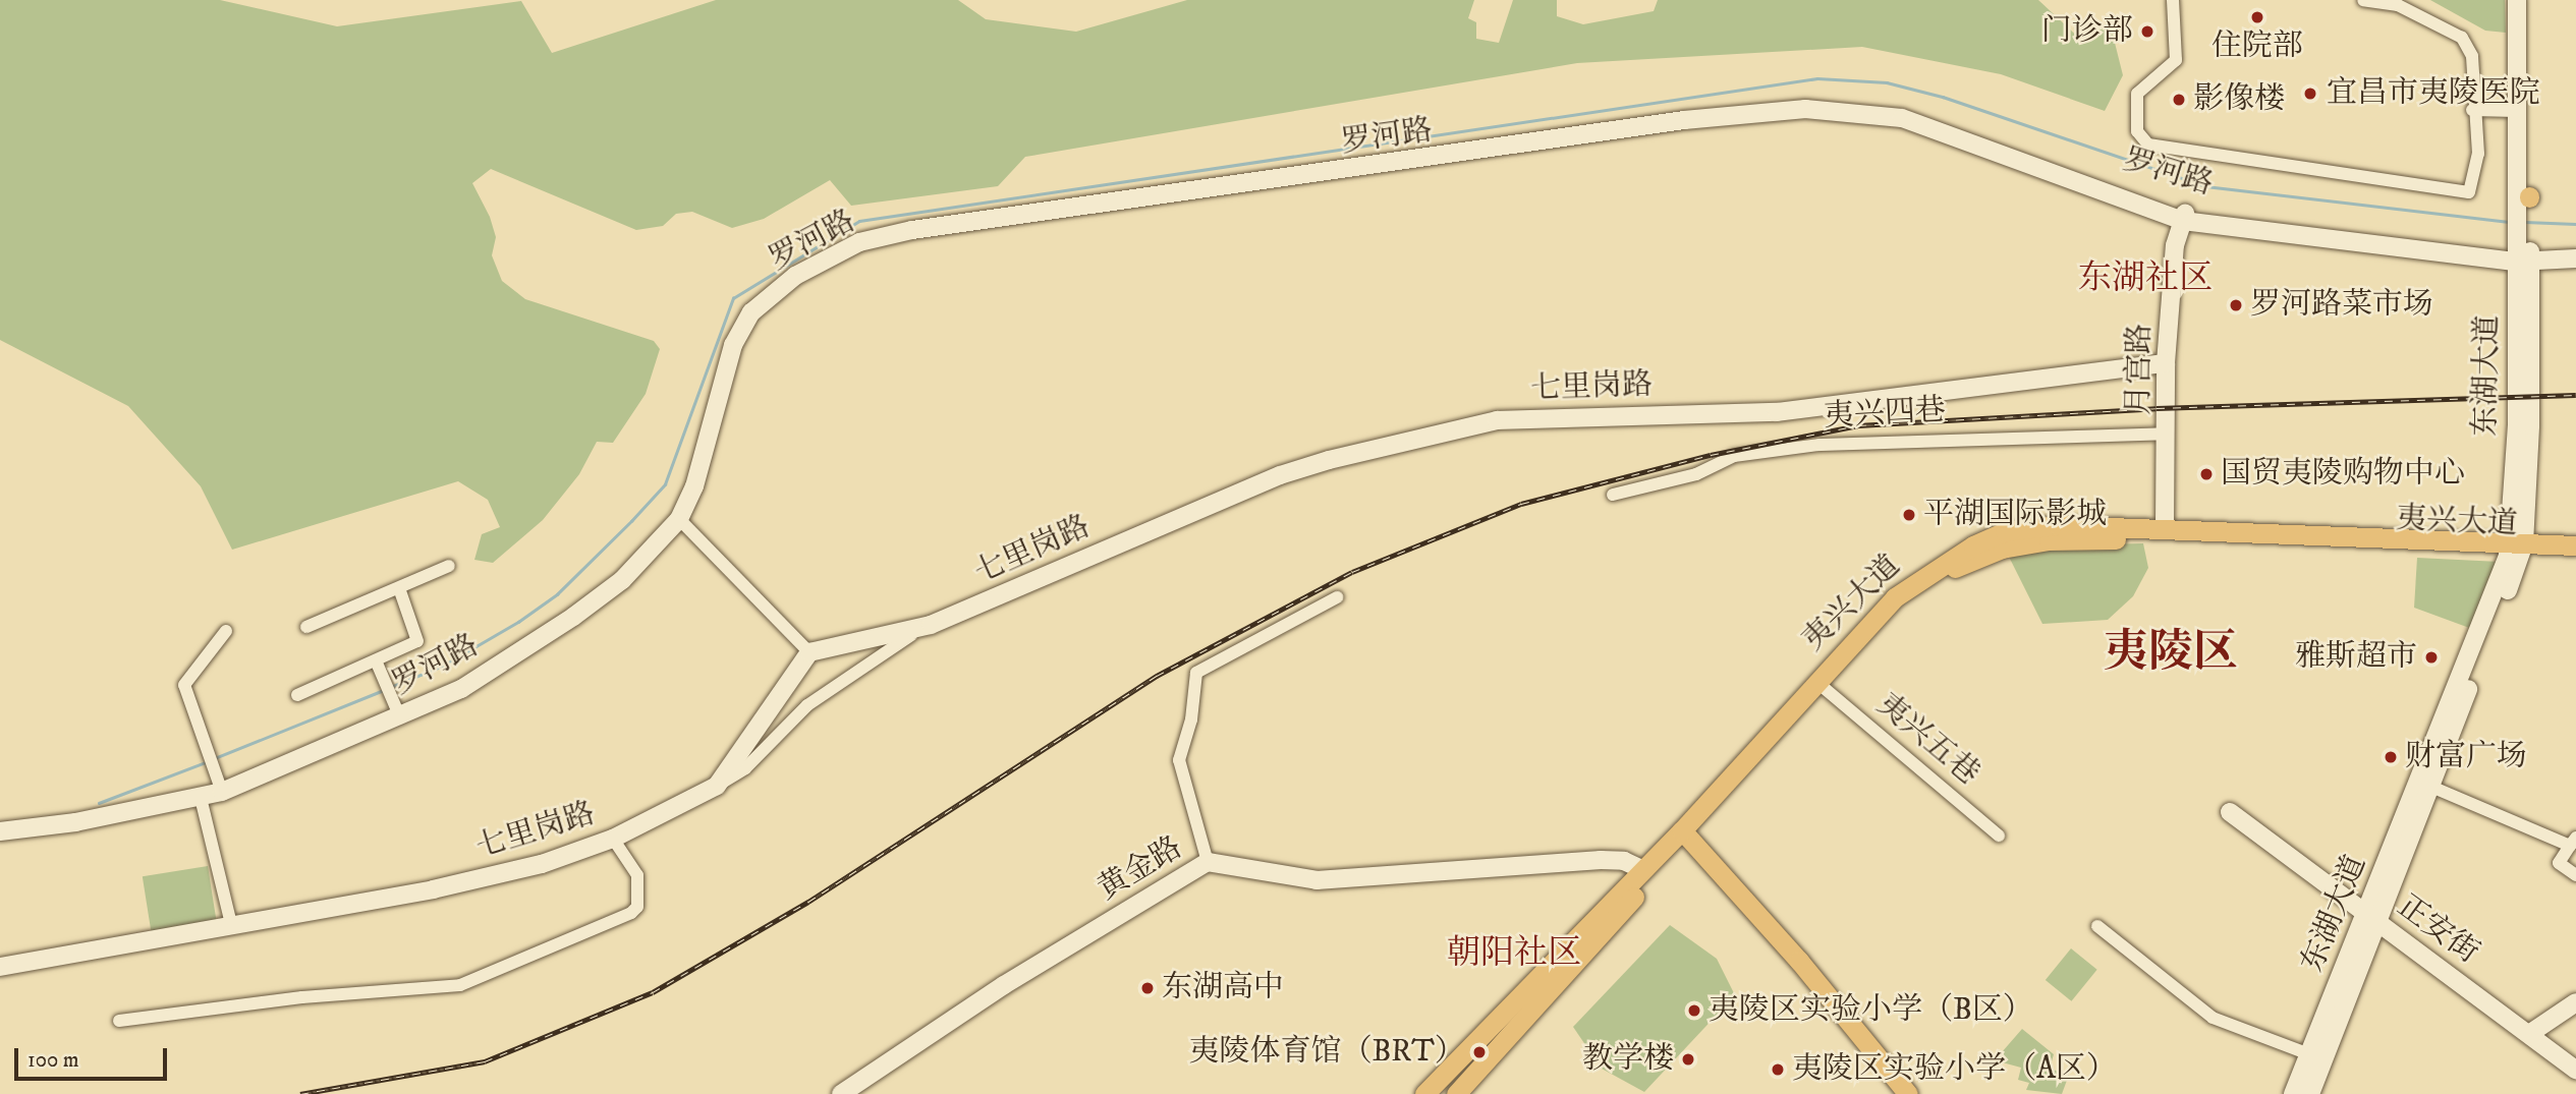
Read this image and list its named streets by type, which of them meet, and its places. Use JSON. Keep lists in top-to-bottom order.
{
  "streets": {
    "main road": [
      "罗河路",
      "月宫路",
      "东湖大道",
      "七里岗路",
      "夷兴大道",
      "黄金路",
      "正安街"
    ],
    "street": ["夷兴四巷", "夷兴五巷"]
  },
  "crossings": [
    ["罗河路", "月宫路"],
    ["罗河路", "东湖大道"],
    ["月宫路", "七里岗路"],
    ["月宫路", "夷兴四巷"],
    ["月宫路", "夷兴大道"],
    ["东湖大道", "夷兴大道"],
    ["东湖大道", "正安街"],
    ["夷兴大道", "夷兴五巷"],
    ["夷兴大道", "黄金路"]
  ],
  "districts": ["东湖社区", "夷陵区", "朝阳社区"],
  "places": [
    "住院部",
    "门诊部",
    "宜昌市夷陵医院",
    "影像楼",
    "罗河路菜市场",
    "国贸夷陵购物中心",
    "平湖国际影城",
    "雅斯超市",
    "财富广场",
    "东湖高中",
    "夷陵区实验小学（B区）",
    "夷陵体育馆（BRT）",
    "教学楼",
    "夷陵区实验小学（A区）"
  ],
  "scale_bar": "100 m"
}
